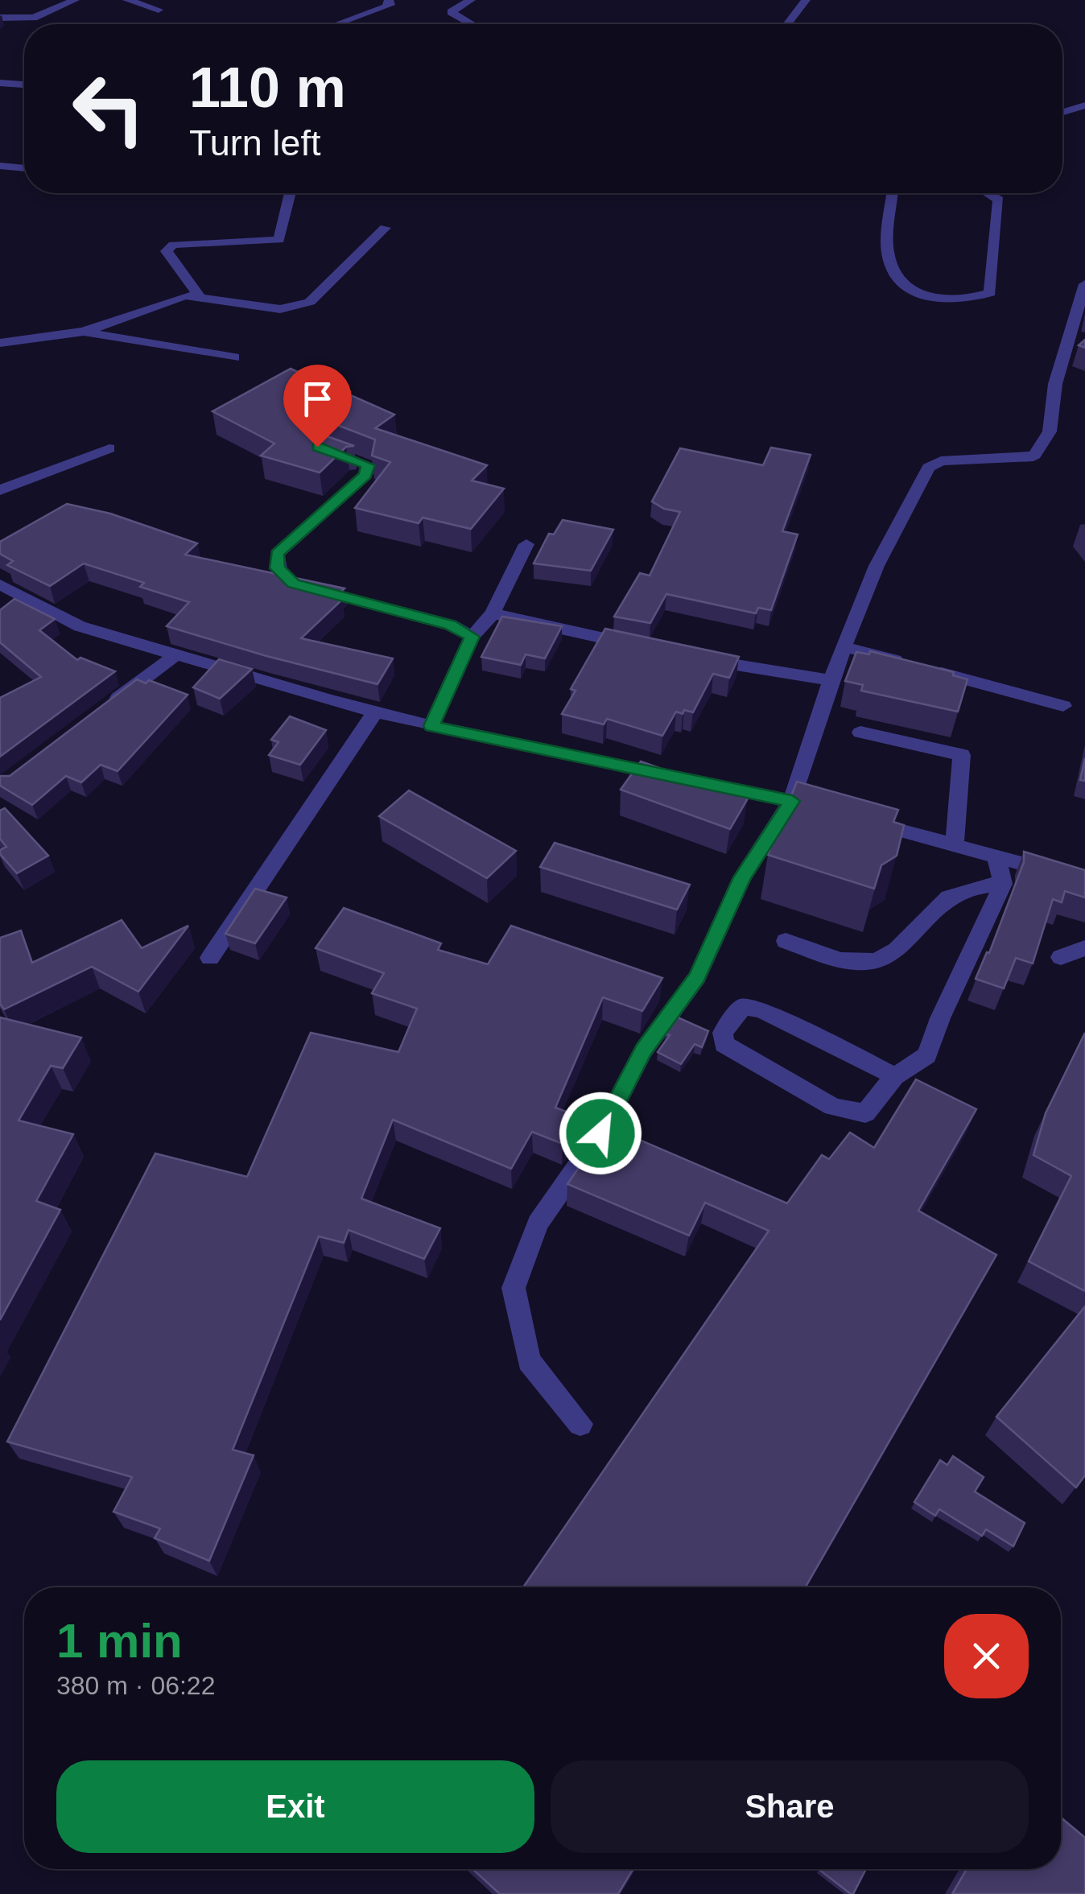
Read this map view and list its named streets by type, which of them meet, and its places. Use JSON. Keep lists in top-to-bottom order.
{
  "page": {
    "turn": ["110 m", "Turn left"],
    "heading": ["1 min", "380 m · 06:22"],
    "buttons": ["Exit", "Share"]
  }
}
